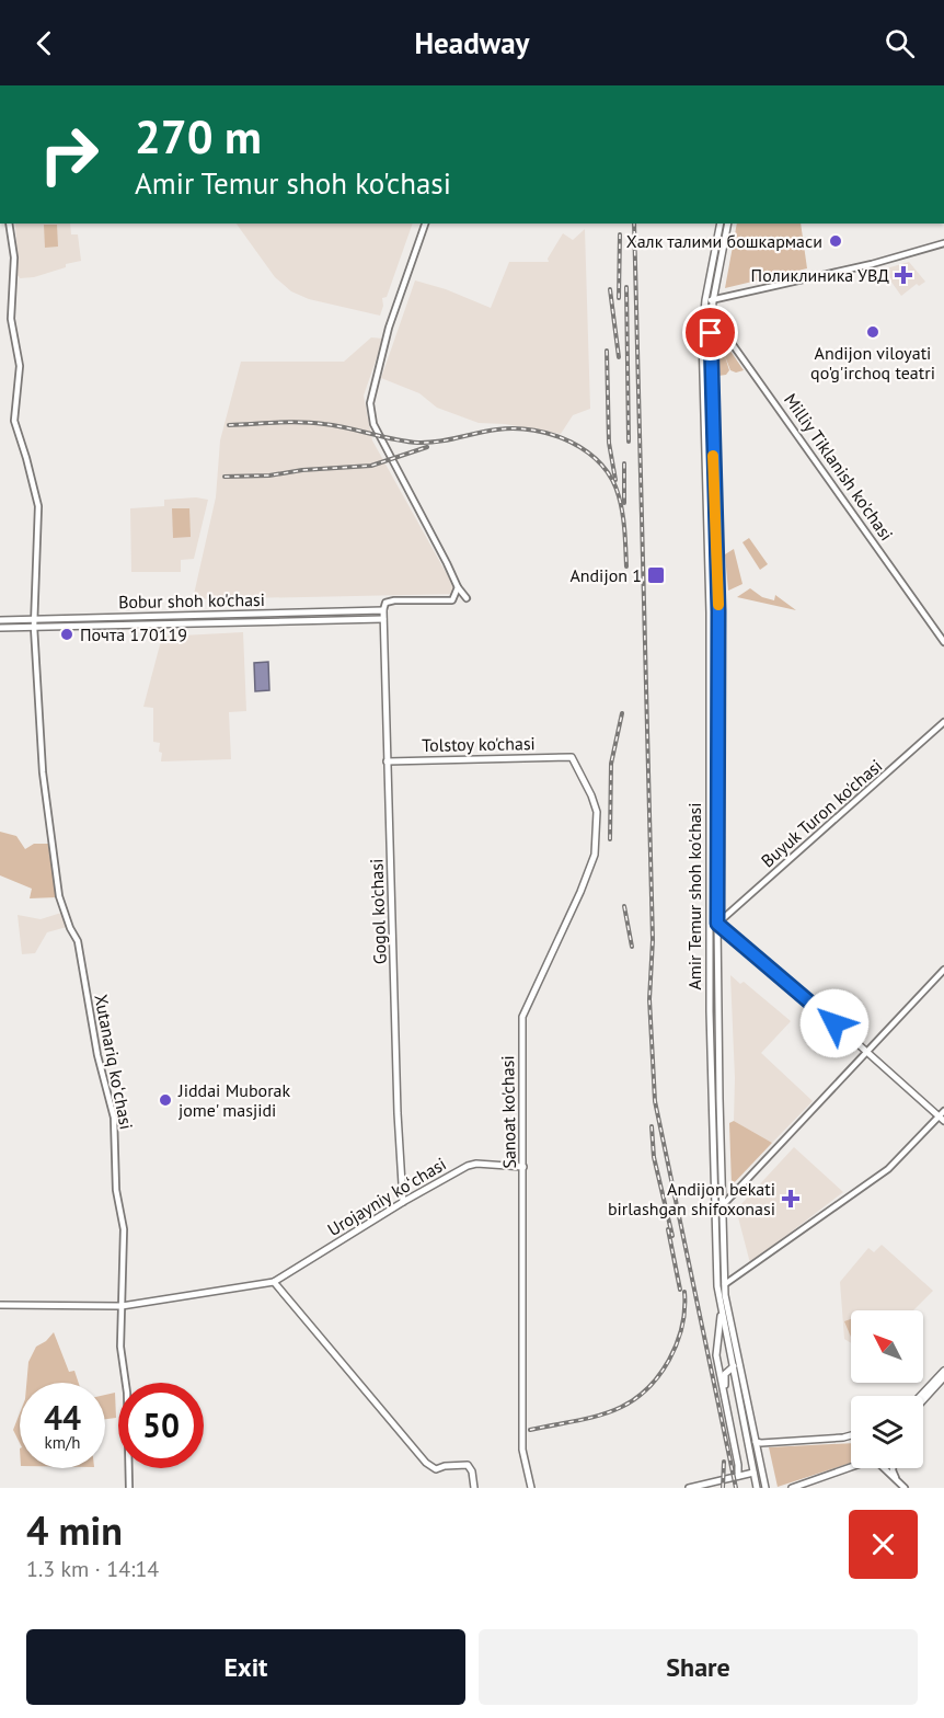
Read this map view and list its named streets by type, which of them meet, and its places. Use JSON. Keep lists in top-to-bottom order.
{
  "streets": {
    "main road": [
      "Bobur shoh ko'chasi",
      "Tolstoy ko'chasi",
      "Amir Temur shoh ko'chasi",
      "Gogol ko'chasi",
      "Sanoat ko'chasi",
      "Urоjayniy koʻchasi"
    ],
    "street": ["Milliy Tiklanish ko'chasi", "Buyuk Turon ko'chasi", "Xutanariq koʻchasi"]
  },
  "crossings": [
    ["Milliy Tiklanish ko'chasi", "Amir Temur shoh ko'chasi"],
    ["Bobur shoh ko'chasi", "Gogol ko'chasi"],
    ["Bobur shoh ko'chasi", "Xutanariq koʻchasi"],
    ["Tolstoy ko'chasi", "Gogol ko'chasi"],
    ["Tolstoy ko'chasi", "Sanoat ko'chasi"],
    ["Buyuk Turon ko'chasi", "Amir Temur shoh ko'chasi"],
    ["Gogol ko'chasi", "Urоjayniy koʻchasi"],
    ["Sanoat ko'chasi", "Urоjayniy koʻchasi"]
  ],
  "places": {
    "other": [
      "Халк талими бошкармаси",
      "Andijon viloyati qo'g'irchoq teatri",
      "Почта 170119",
      "Jiddai Muborak jome' masjidi"
    ],
    "health": ["Поликлиника УВД", "Аndijon bekati birlashgan shifoxonasi"],
    "transit": ["Andijon 1"]
  },
  "north": "top left",
  "page": {
    "header": "Headway",
    "turn": ["270 m", "Amir Temur shoh ko'chasi"],
    "speed": "44 km/h",
    "limit": "50",
    "heading": ["4 min", "1.3 km · 14:14"],
    "buttons": ["Exit", "Share"]
  }
}
